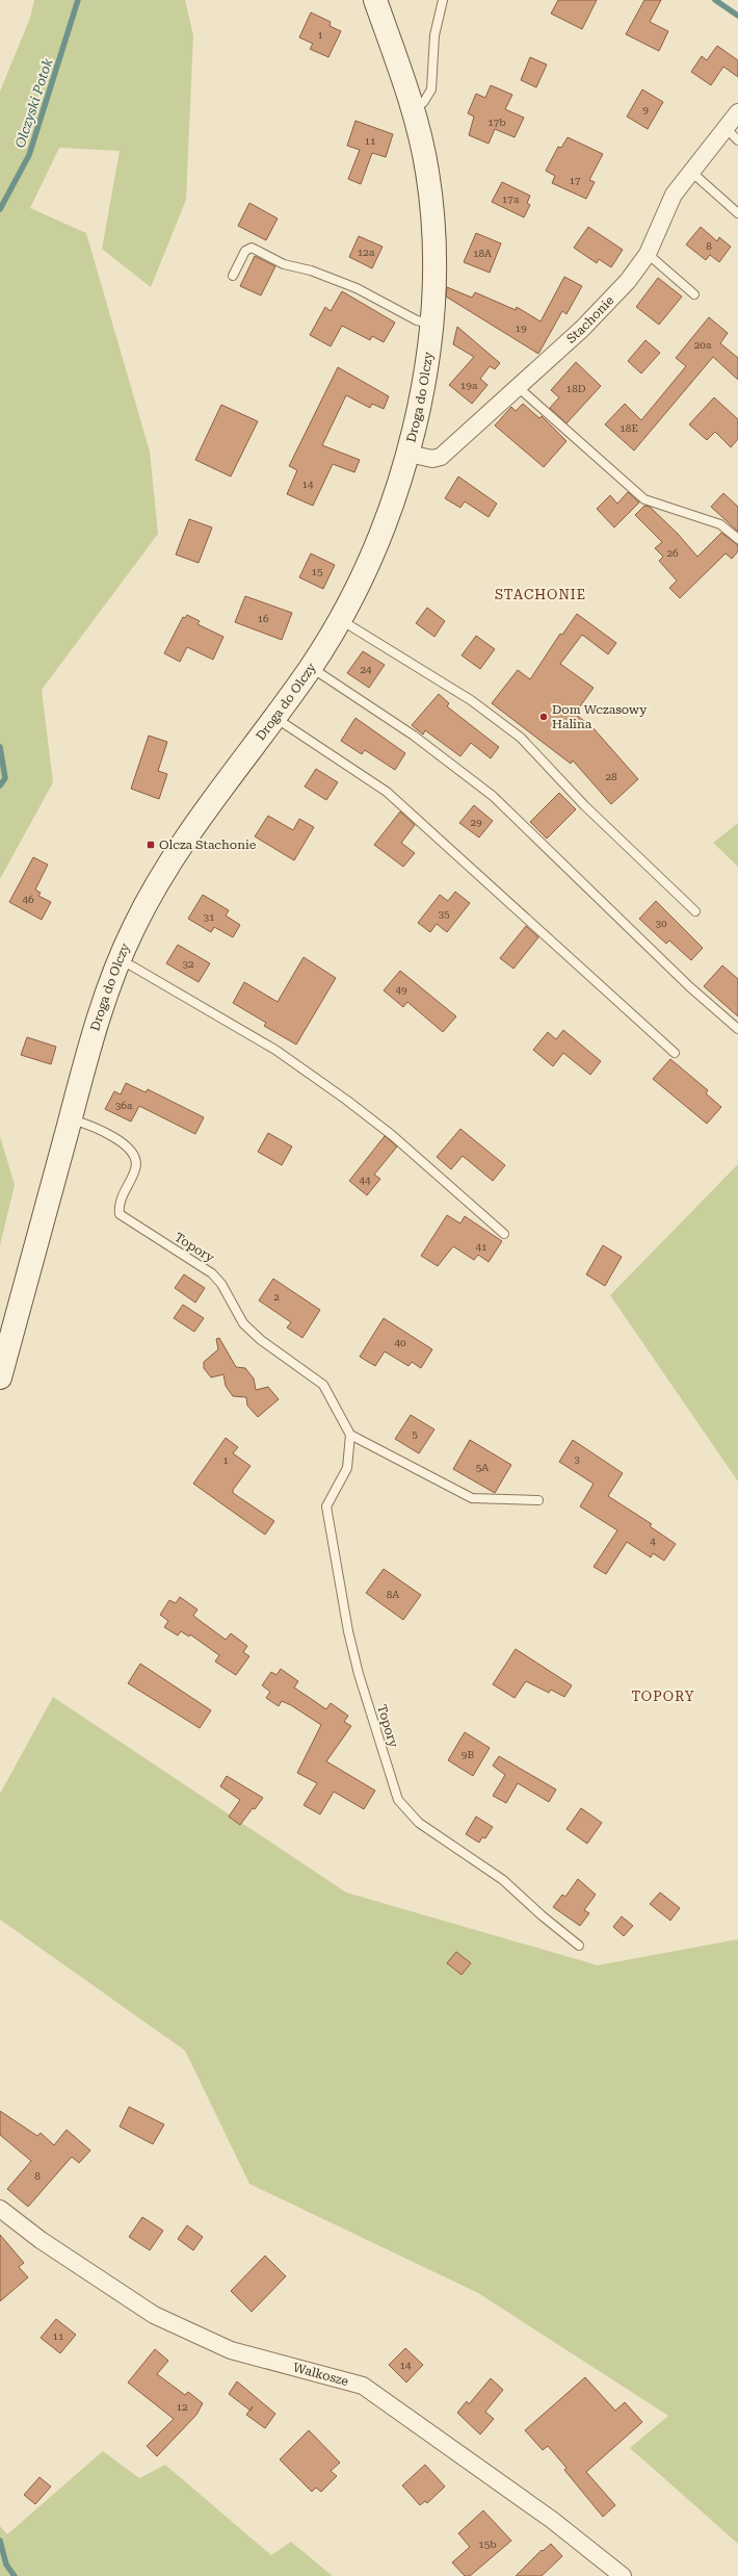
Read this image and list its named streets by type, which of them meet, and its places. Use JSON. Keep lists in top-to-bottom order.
{
  "streets": {
    "street": ["Stachonie", "Droga do Olczy", "Walkosze"],
    "lane": ["Topory"]
  },
  "crossings": [
    ["Stachonie", "Droga do Olczy"],
    ["Droga do Olczy", "Topory"]
  ],
  "districts": ["STACHONIE", "TOPORY"],
  "water": ["Olczyski Potok"],
  "places": {
    "other": ["Dom Wczasowy Halina"],
    "transit": ["Olcza Stachonie"]
  },
  "house_numbers": [
    "1",
    "9",
    "17b",
    "11",
    "17",
    "17a",
    "8",
    "12a",
    "18A",
    "19",
    "20a",
    "19a",
    "18D",
    "18E",
    "14",
    "26",
    "15",
    "16",
    "24",
    "28",
    "29",
    "46",
    "35",
    "31",
    "30",
    "32",
    "49",
    "36a",
    "44",
    "41",
    "2",
    "40",
    "5",
    "3",
    "1",
    "5A",
    "4",
    "8A",
    "9B",
    "8",
    "11",
    "14",
    "12",
    "15b"
  ]
}
